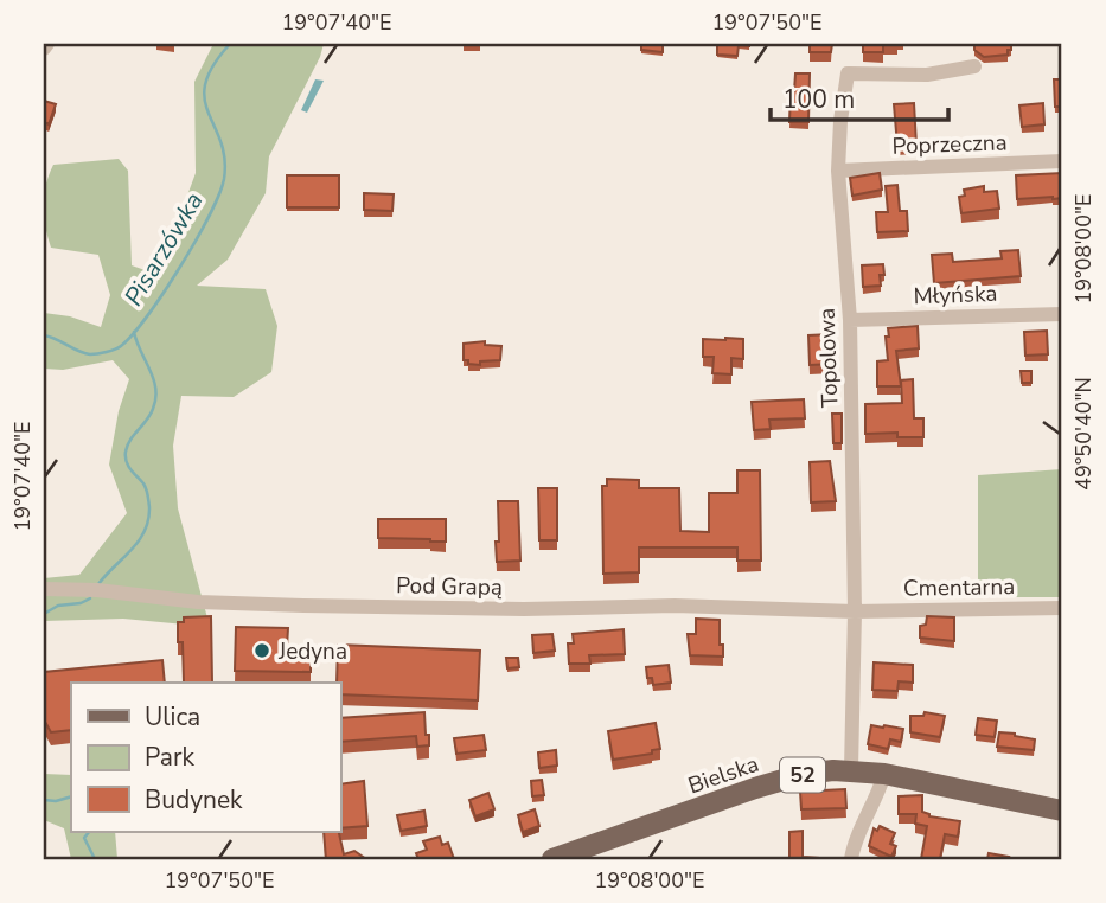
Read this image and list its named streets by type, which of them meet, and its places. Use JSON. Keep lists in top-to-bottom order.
{
  "streets": {
    "main road": ["Bielska", "52"],
    "street": [
      "Poprzeczna",
      "Młyńska",
      "Topolowa",
      "Pod Grapą",
      "Cmentarna"
    ]
  },
  "crossings": [
    ["Poprzeczna", "Topolowa"],
    ["Młyńska", "Topolowa"],
    ["Topolowa", "Pod Grapą"],
    ["Topolowa", "Cmentarna"],
    ["Topolowa", "Bielska"],
    ["Pod Grapą", "Cmentarna"]
  ],
  "water": ["Pisarzówka"],
  "places": ["Jedyna"],
  "legend": ["Ulica", "Park", "Budynek"],
  "scale_bar": "100 m",
  "coordinates": [
    "19°07'40\"E",
    "19°07'50\"E",
    "19°08'00\"E",
    "49°50'40\"N"
  ]
}
